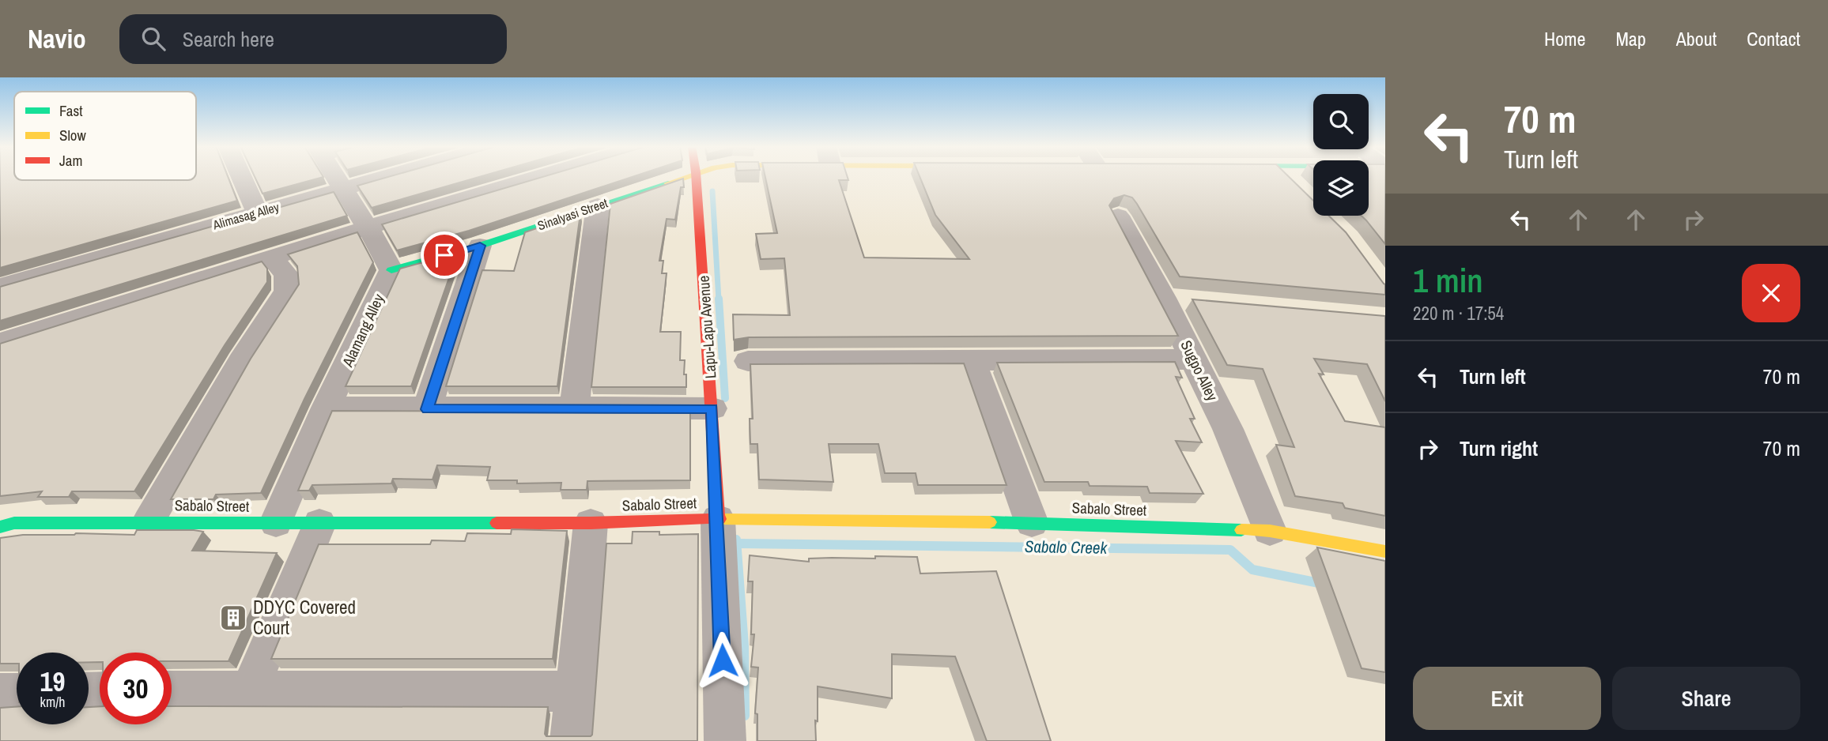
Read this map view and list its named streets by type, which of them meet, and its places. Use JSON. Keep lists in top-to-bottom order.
{
  "streets": {
    "street": [
      "Sinalyasi Street",
      "Alimasag Alley",
      "Lapu-Lapu Avenue",
      "Alamang Alley",
      "Sugpo Alley",
      "Sabalo Street"
    ]
  },
  "crossings": [
    ["Sinalyasi Street", "Alamang Alley"],
    ["Lapu-Lapu Avenue", "Sabalo Street"],
    ["Alamang Alley", "Sabalo Street"],
    ["Sugpo Alley", "Sabalo Street"]
  ],
  "water": ["Sabalo Creek"],
  "places": {
    "building": ["DDYC Covered Court"]
  },
  "legend": ["Fast", "Slow", "Jam"],
  "page": {
    "header": "Navio",
    "search": "Search here",
    "nav": [
      "Home",
      "Map",
      "About",
      "Contact"
    ],
    "turn": ["70 m", "Turn left"],
    "heading": ["1 min", "220 m · 17:54"],
    "list": [
      {
        "name": "Turn left",
        "value": "70 m"
      },
      {
        "name": "Turn right",
        "value": "70 m"
      }
    ],
    "speed": "19 km/h",
    "limit": "30",
    "buttons": ["Exit", "Share"]
  }
}
